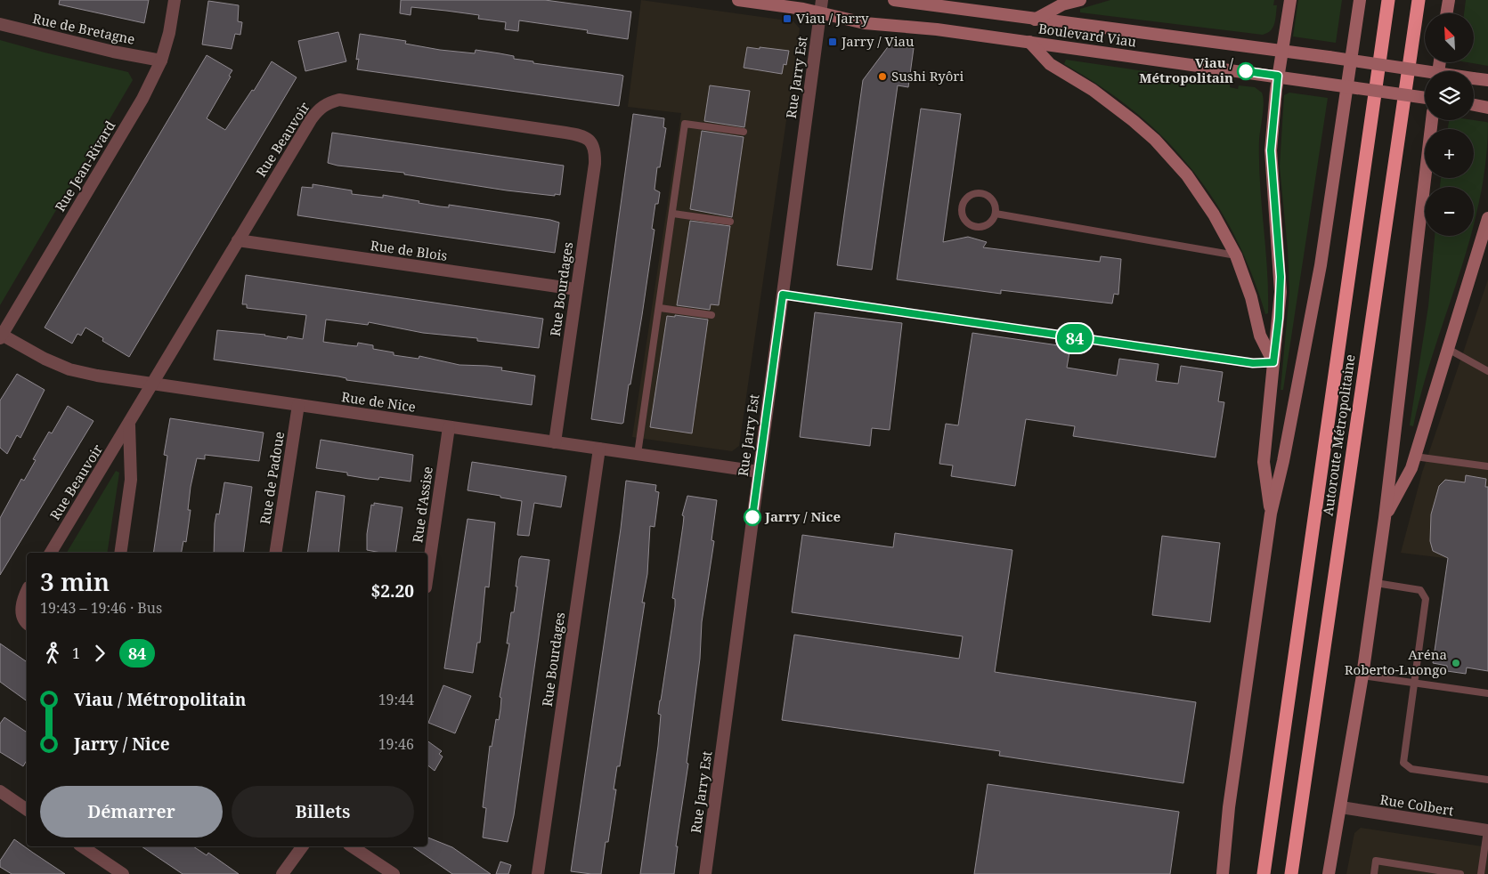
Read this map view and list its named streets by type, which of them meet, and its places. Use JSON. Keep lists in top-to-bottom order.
{
  "streets": {
    "highway": ["Autoroute Métropolitaine"],
    "main road": ["Boulevard Viau"],
    "street": [
      "Rue de Bretagne",
      "Rue Jarry Est",
      "Rue Beauvoir",
      "Rue Jean-Rivard",
      "Rue de Blois",
      "Rue Bourdages",
      "Rue de Nice",
      "Rue de Padoue",
      "Rue d'Assise",
      "Rue Colbert"
    ]
  },
  "crossings": [
    ["Rue de Bretagne", "Rue Jean-Rivard"],
    ["Boulevard Viau", "Rue Jarry Est"],
    ["Rue Jarry Est", "Rue de Nice"],
    ["Rue Beauvoir", "Rue de Blois"],
    ["Rue Beauvoir", "Rue Bourdages"],
    ["Rue Beauvoir", "Rue de Nice"],
    ["Rue Jean-Rivard", "Rue de Nice"],
    ["Rue de Blois", "Rue Bourdages"],
    ["Rue Bourdages", "Rue de Nice"],
    ["Rue de Nice", "Rue de Padoue"],
    ["Rue de Nice", "Rue d'Assise"]
  ],
  "places": {
    "transit": ["Viau / Jarry", "Jarry / Viau"],
    "other": [
      "Viau / Métropolitain",
      "Sushi Ryôri",
      "Jarry / Nice",
      "Aréna Roberto-Luongo"
    ]
  },
  "lines": ["bus line 84"],
  "north": "top left",
  "page": {
    "on_map": "84",
    "map_buttons": ["+", "−"],
    "heading": ["3 min", "19:43 – 19:46 · Bus", "$2.20"],
    "legs": ["1", "84"],
    "list": [
      {
        "name": "Viau / Métropolitain",
        "value": "19:44"
      },
      {
        "name": "Jarry / Nice",
        "value": "19:46"
      }
    ],
    "buttons": ["Démarrer", "Billets"]
  }
}
